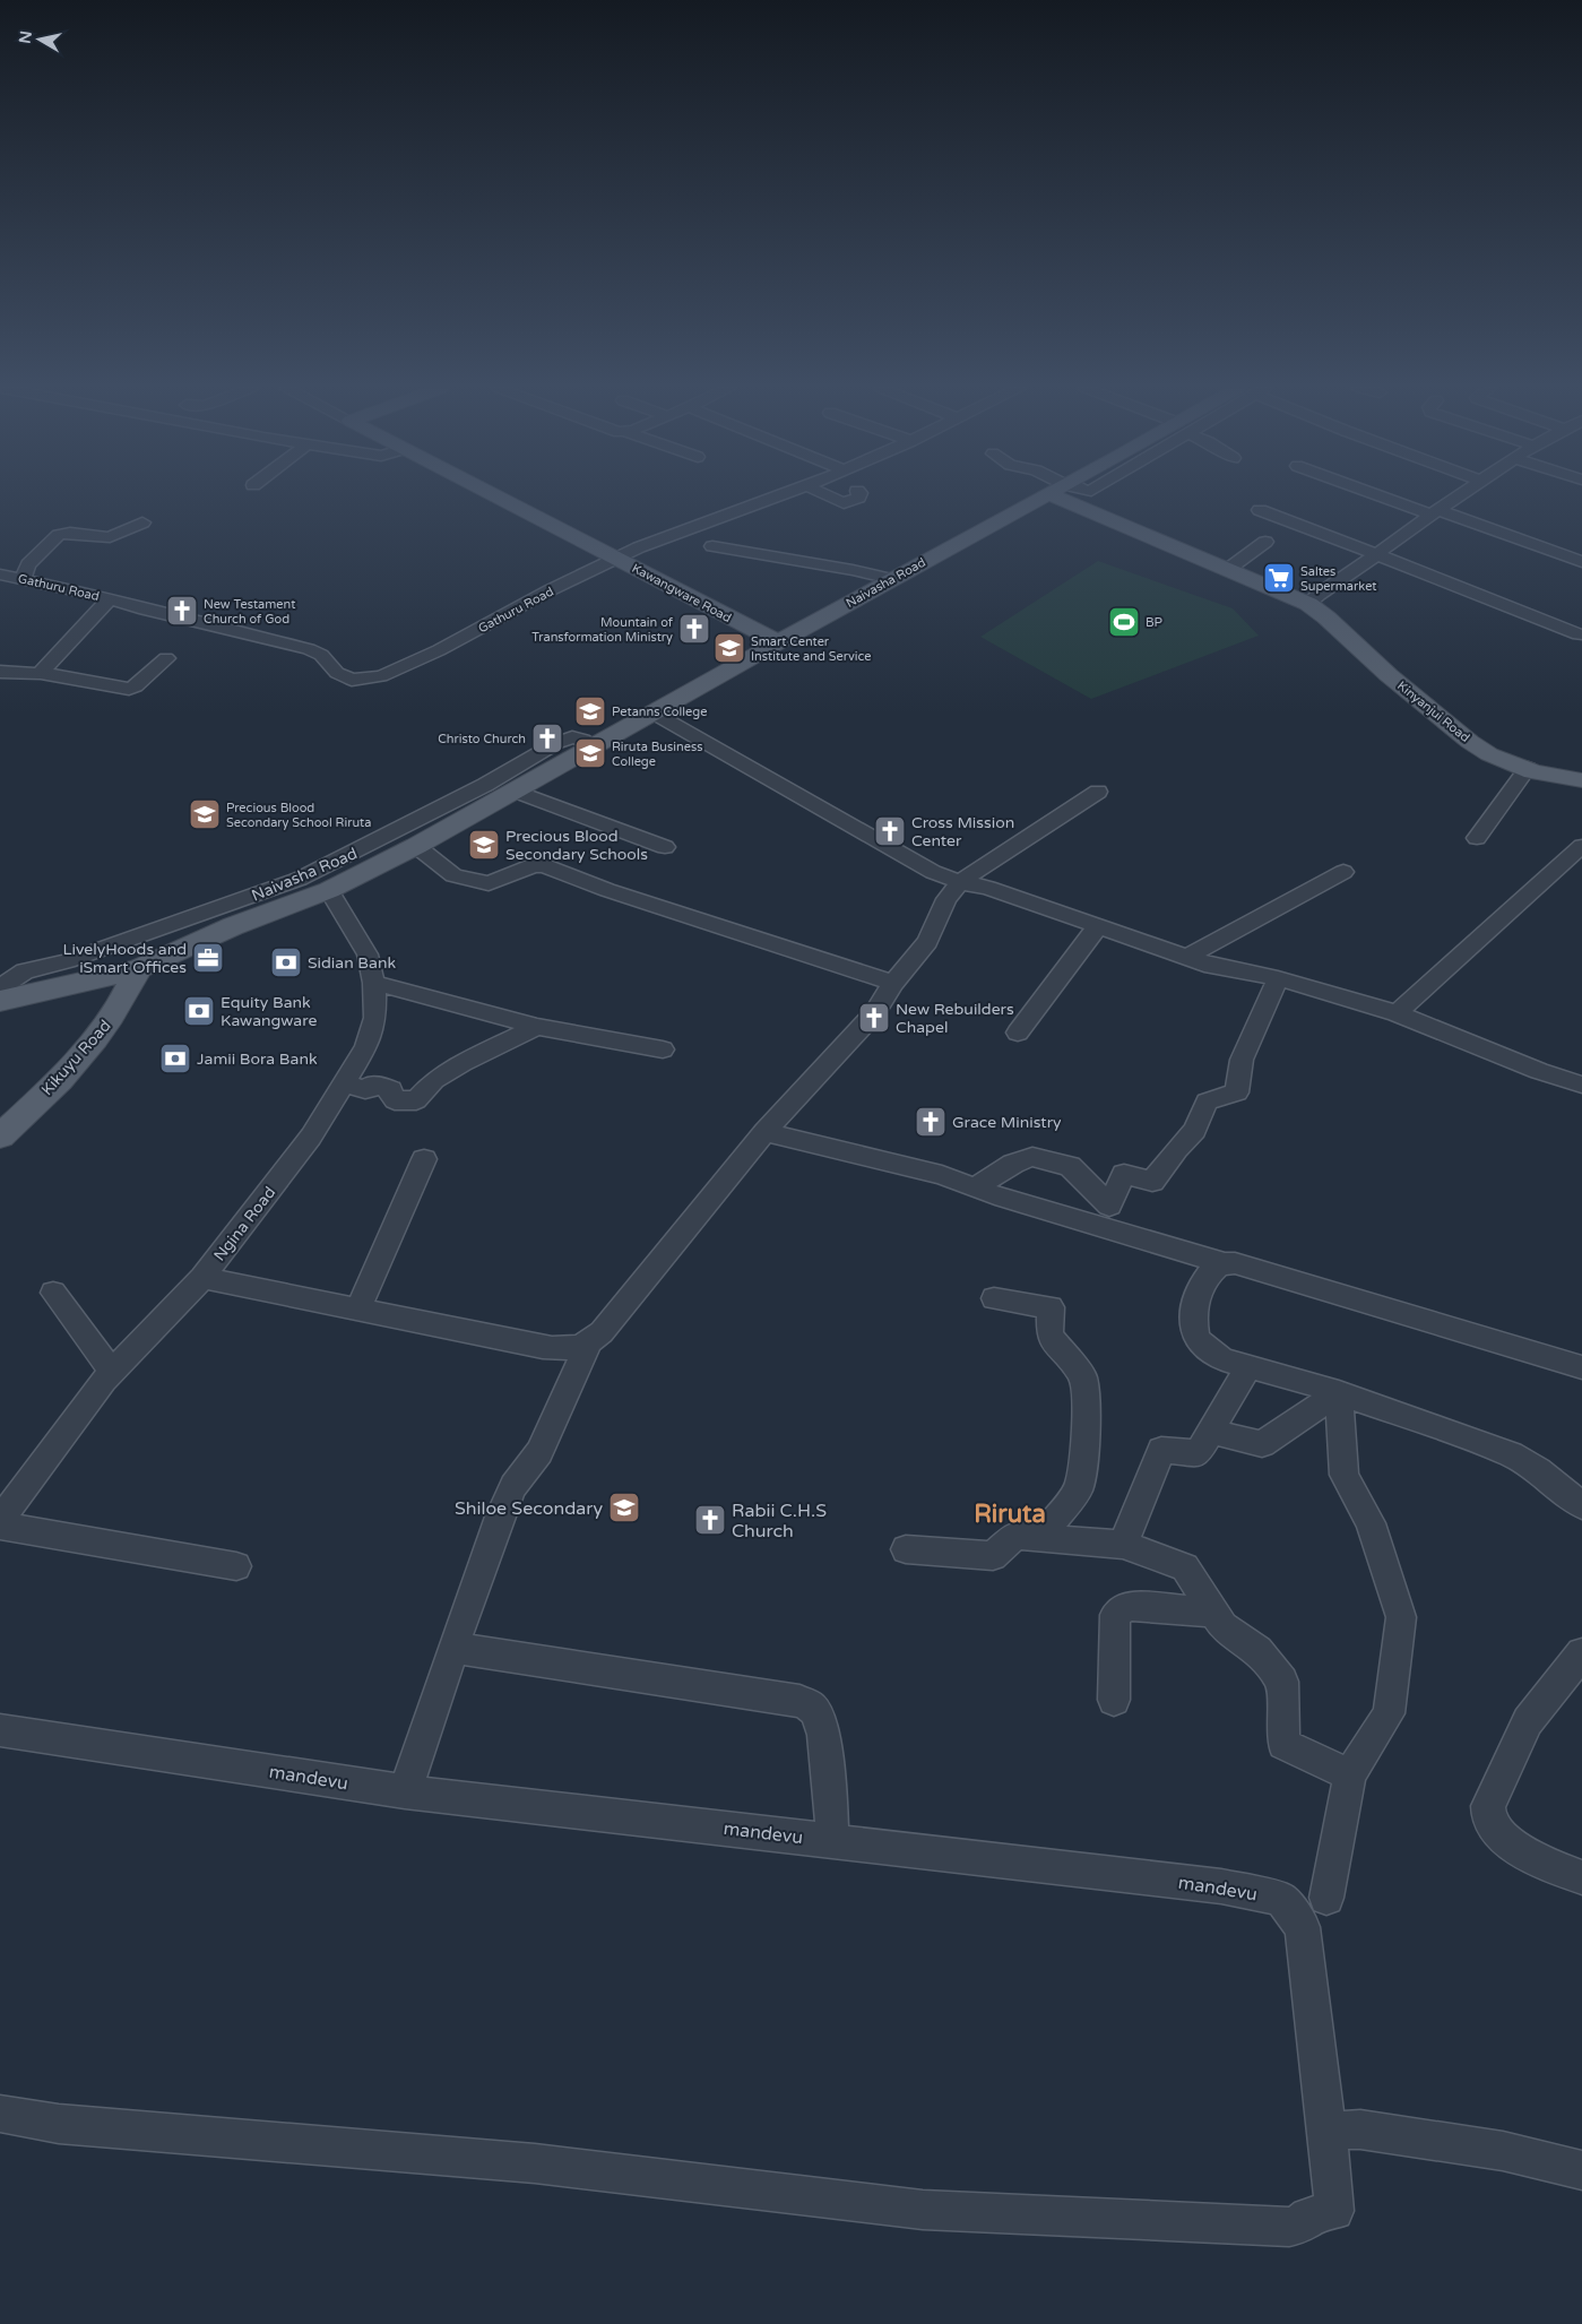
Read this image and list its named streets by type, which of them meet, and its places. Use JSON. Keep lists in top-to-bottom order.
{
  "streets": {
    "main road": [
      "Naivasha Road",
      "Kawangware Road",
      "Kinyanjui Road",
      "Kikuyu Road"
    ],
    "street": ["Gathuru Road", "Ngina Road", "mandevu"]
  },
  "crossings": [
    ["Naivasha Road", "Kawangware Road"],
    ["Naivasha Road", "Kikuyu Road"],
    ["Naivasha Road", "Ngina Road"],
    ["Gathuru Road", "Kawangware Road"]
  ],
  "districts": ["Riruta"],
  "places": {
    "supermarket": ["Saltes Supermarket"],
    "church": [
      "New Testament Church of God",
      "Mountain of Transformation Ministry",
      "Christo Church",
      "Cross Mission Center",
      "New Rebuilders Chapel",
      "Grace Ministry",
      "Rabii C.H.S Church"
    ],
    "sports": ["BP"],
    "school or university": [
      "Smart Center Institute and Service",
      "Petanns College",
      "Riruta Business College",
      "Precious Blood Secondary School Riruta",
      "Precious Blood Secondary Schools",
      "Shiloe Secondary"
    ],
    "office": ["LivelyHoods and iSmart Offices"],
    "bank": ["Sidian Bank", "Equity Bank Kawangware", "Jamii Bora Bank"]
  },
  "north": "left"
}
